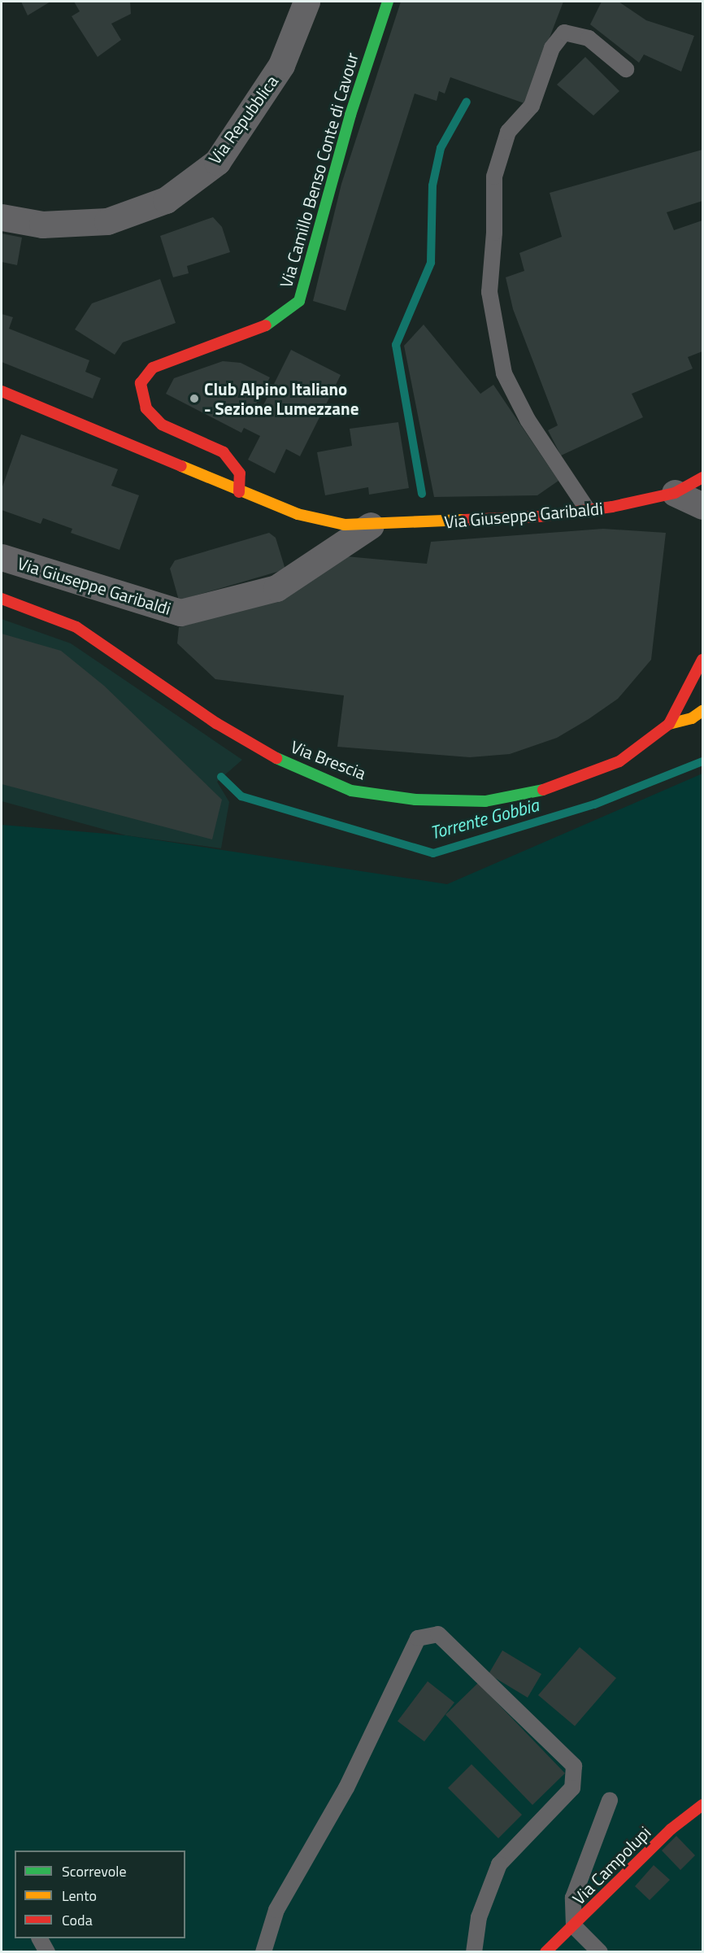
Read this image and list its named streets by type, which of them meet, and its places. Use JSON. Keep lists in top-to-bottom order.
{
  "streets": {
    "street": [
      "Via Repubblica",
      "Via Camillo Benso Conte di Cavour",
      "Via Giuseppe Garibaldi",
      "Via Brescia",
      "Via Campolupi"
    ]
  },
  "crossings": [
    ["Via Camillo Benso Conte di Cavour", "Via Giuseppe Garibaldi"]
  ],
  "water": ["Torrente Gobbia"],
  "places": ["Club Alpino Italiano - Sezione Lumezzane"],
  "legend": ["Scorrevole", "Lento", "Coda"]
}
